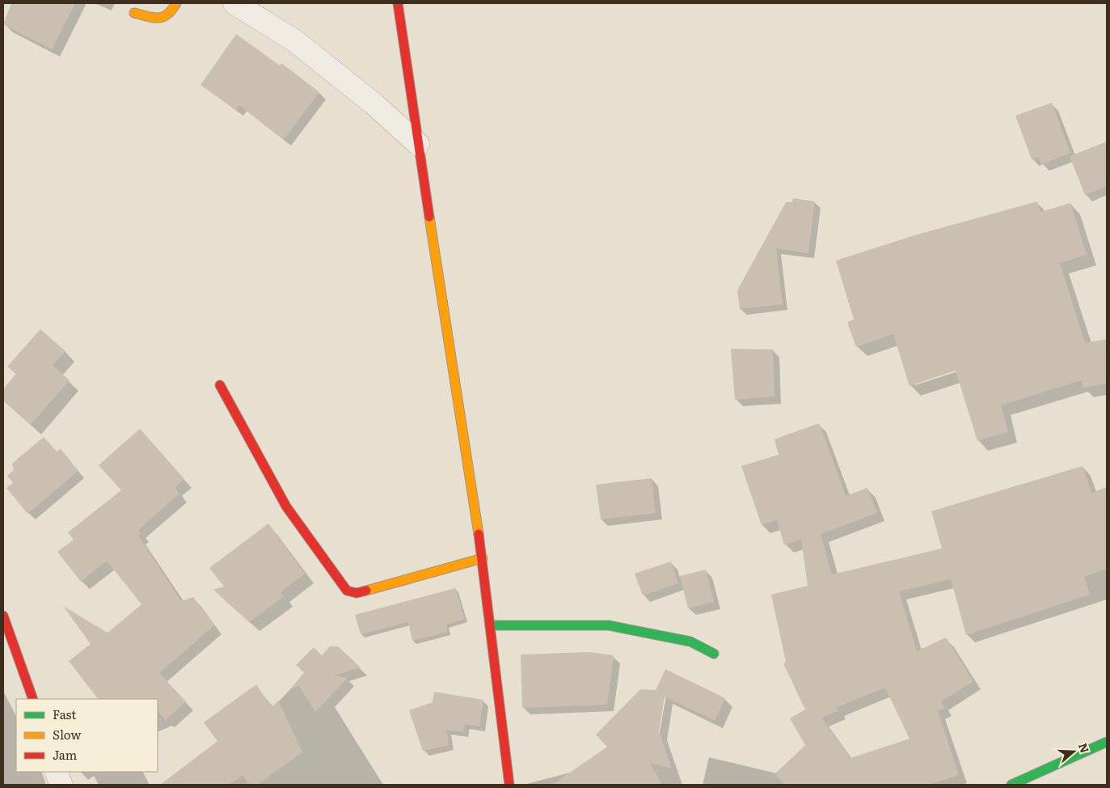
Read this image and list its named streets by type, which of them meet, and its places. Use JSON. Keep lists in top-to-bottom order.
{
  "legend": ["Fast", "Slow", "Jam"],
  "north": "right"
}
